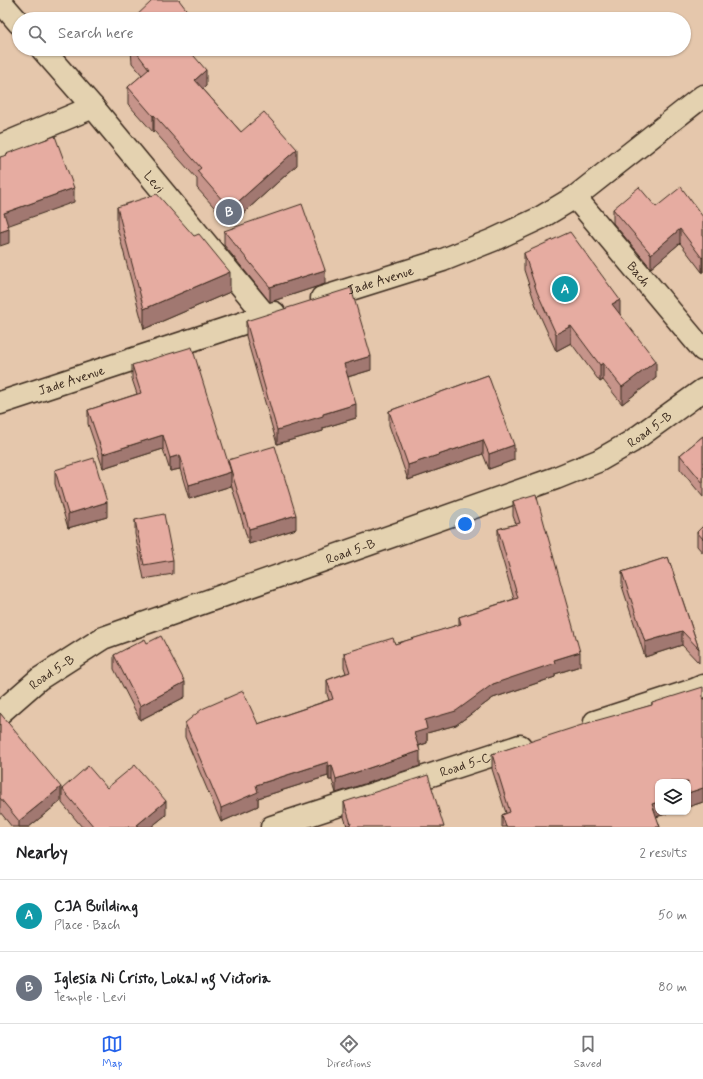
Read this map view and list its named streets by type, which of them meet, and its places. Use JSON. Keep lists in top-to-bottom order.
{
  "streets": {
    "street": [
      "Levi",
      "Bach",
      "Jade Avenue",
      "Road 5-B",
      "Road 5-C"
    ]
  },
  "crossings": [
    ["Levi", "Jade Avenue"],
    ["Bach", "Jade Avenue"]
  ],
  "page": {
    "search": "Search here",
    "pins": ["B", "A"],
    "heading": ["Nearby", "2 results"],
    "list": [
      {
        "mark": "A",
        "name": "CJA Building",
        "note": "Place · Bach",
        "value": "50 m"
      },
      {
        "mark": "B",
        "name": "Iglesia Ni Cristo, Lokal ng Victoria",
        "note": "Temple · Levi",
        "value": "80 m"
      }
    ],
    "nav": ["Map", "Directions", "Saved"]
  }
}
